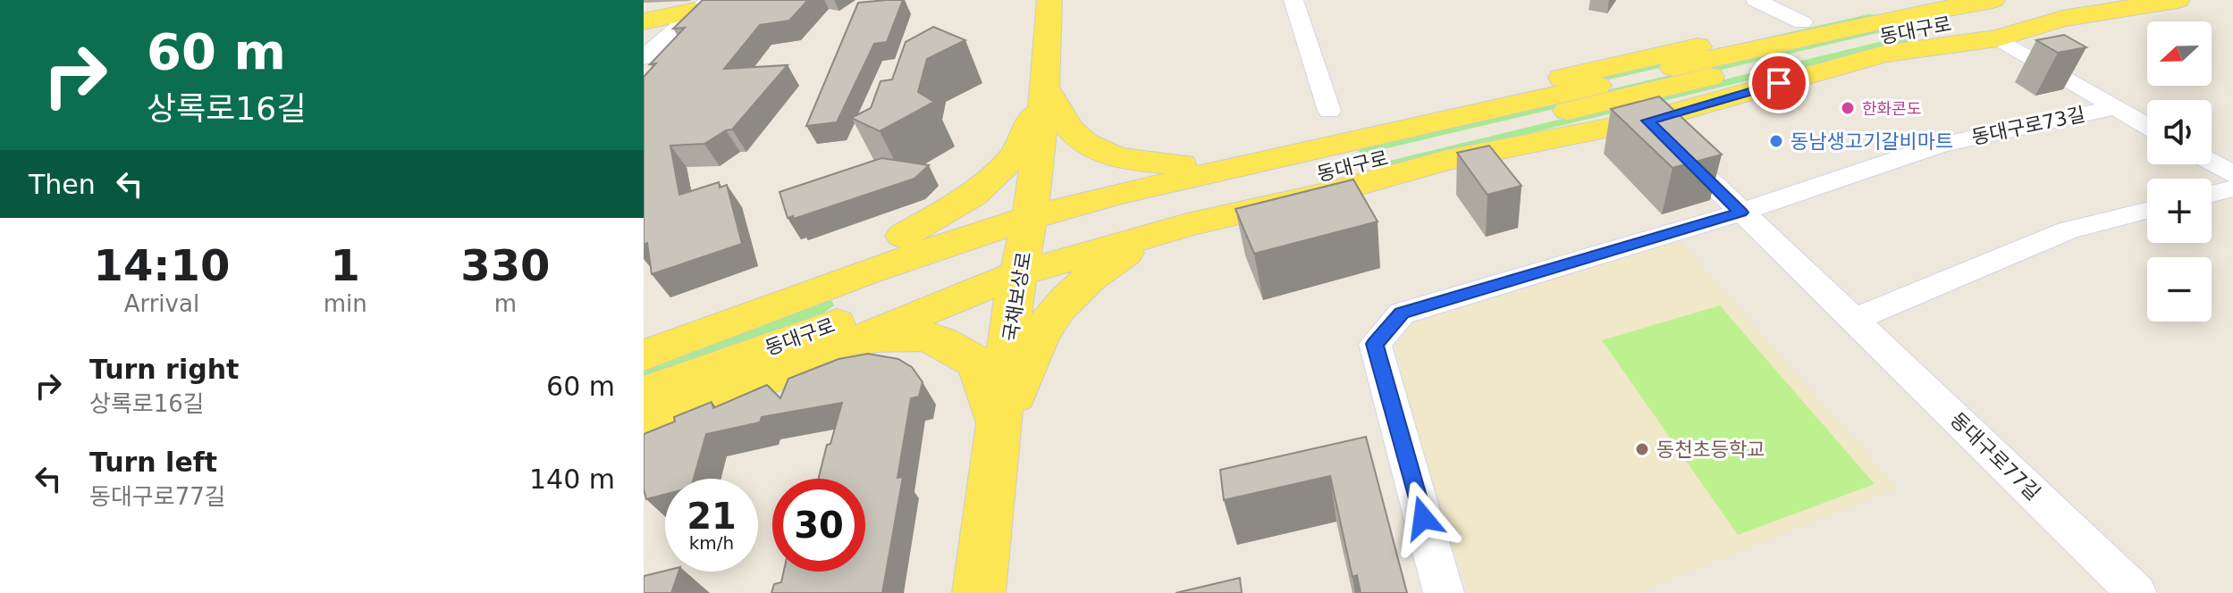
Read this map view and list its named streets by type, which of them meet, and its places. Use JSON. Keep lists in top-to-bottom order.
{
  "streets": {
    "main road": ["동대구로", "국채보상로"],
    "street": ["동대구로73길", "동대구로77길"]
  },
  "crossings": [
    ["동대구로", "동대구로73길"],
    ["동대구로", "국채보상로"],
    ["동대구로", "동대구로77길"],
    ["동대구로73길", "동대구로77길"]
  ],
  "places": ["한화콘도", "동남생고기갈비마트", "동천초등학교"],
  "north": "left",
  "page": {
    "turn": ["60 m", "상록로16길"],
    "map_buttons": ["+", "−"],
    "then": "Then",
    "eta": [
      "14:10",
      "Arrival",
      "1",
      "min",
      "330",
      "m"
    ],
    "list": [
      {
        "name": "Turn right",
        "note": "상록로16길",
        "value": "60 m"
      },
      {
        "name": "Turn left",
        "note": "동대구로77길",
        "value": "140 m"
      }
    ],
    "speed": "21 km/h",
    "limit": "30"
  }
}
